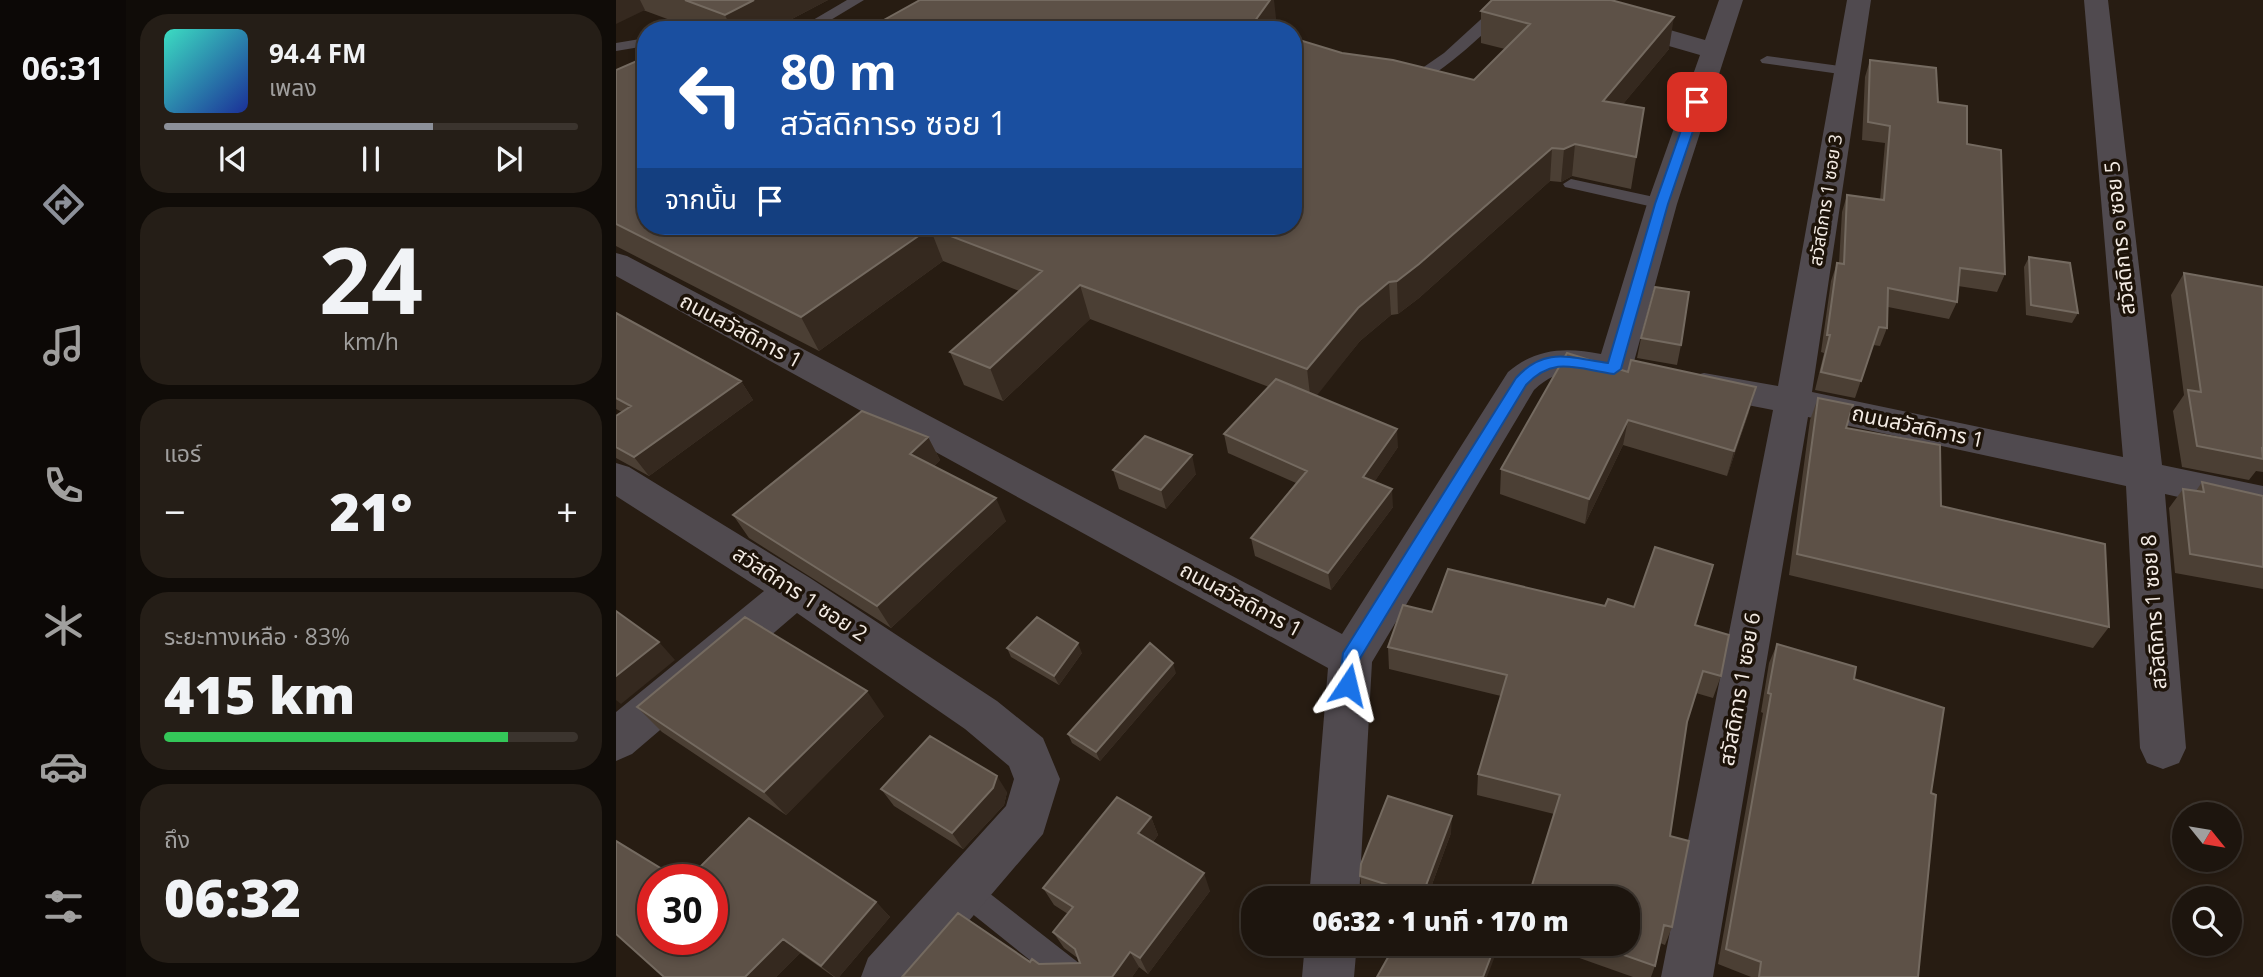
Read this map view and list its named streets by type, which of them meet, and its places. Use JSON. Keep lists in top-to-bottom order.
{
  "streets": {
    "street": [
      "สวัสดิการ 1 ซอย 3",
      "สวัสดิการ ๑ ซอย 5",
      "ถนนสวัสดิการ 1",
      "สวัสดิการ 1 ซอย 2",
      "สวัสดิการ 1 ซอย 8",
      "สวัสดิการ 1 ซอย 6"
    ]
  },
  "crossings": [
    ["สวัสดิการ 1 ซอย 3", "ถนนสวัสดิการ 1"],
    ["สวัสดิการ 1 ซอย 3", "สวัสดิการ 1 ซอย 6"],
    ["สวัสดิการ ๑ ซอย 5", "ถนนสวัสดิการ 1"],
    ["สวัสดิการ ๑ ซอย 5", "สวัสดิการ 1 ซอย 8"],
    ["ถนนสวัสดิการ 1", "สวัสดิการ 1 ซอย 8"],
    ["ถนนสวัสดิการ 1", "สวัสดิการ 1 ซอย 6"]
  ],
  "north": "bottom right",
  "page": {
    "tabs": "06:31",
    "turn": ["80 m", "สวัสดิการ๑ ซอย 1"],
    "song": ["94.4 FM", "เพลง"],
    "then": "จากนั้น",
    "tile": [
      ["24", "km/h"],
      "แอร์",
      ["ระยะทางเหลือ · 83%", "415 km"],
      ["ถึง", "06:32"]
    ],
    "heat": ["−", "21°", "+"],
    "limit": "30",
    "trip": "06:32 · 1 นาที · 170 m"
  }
}
